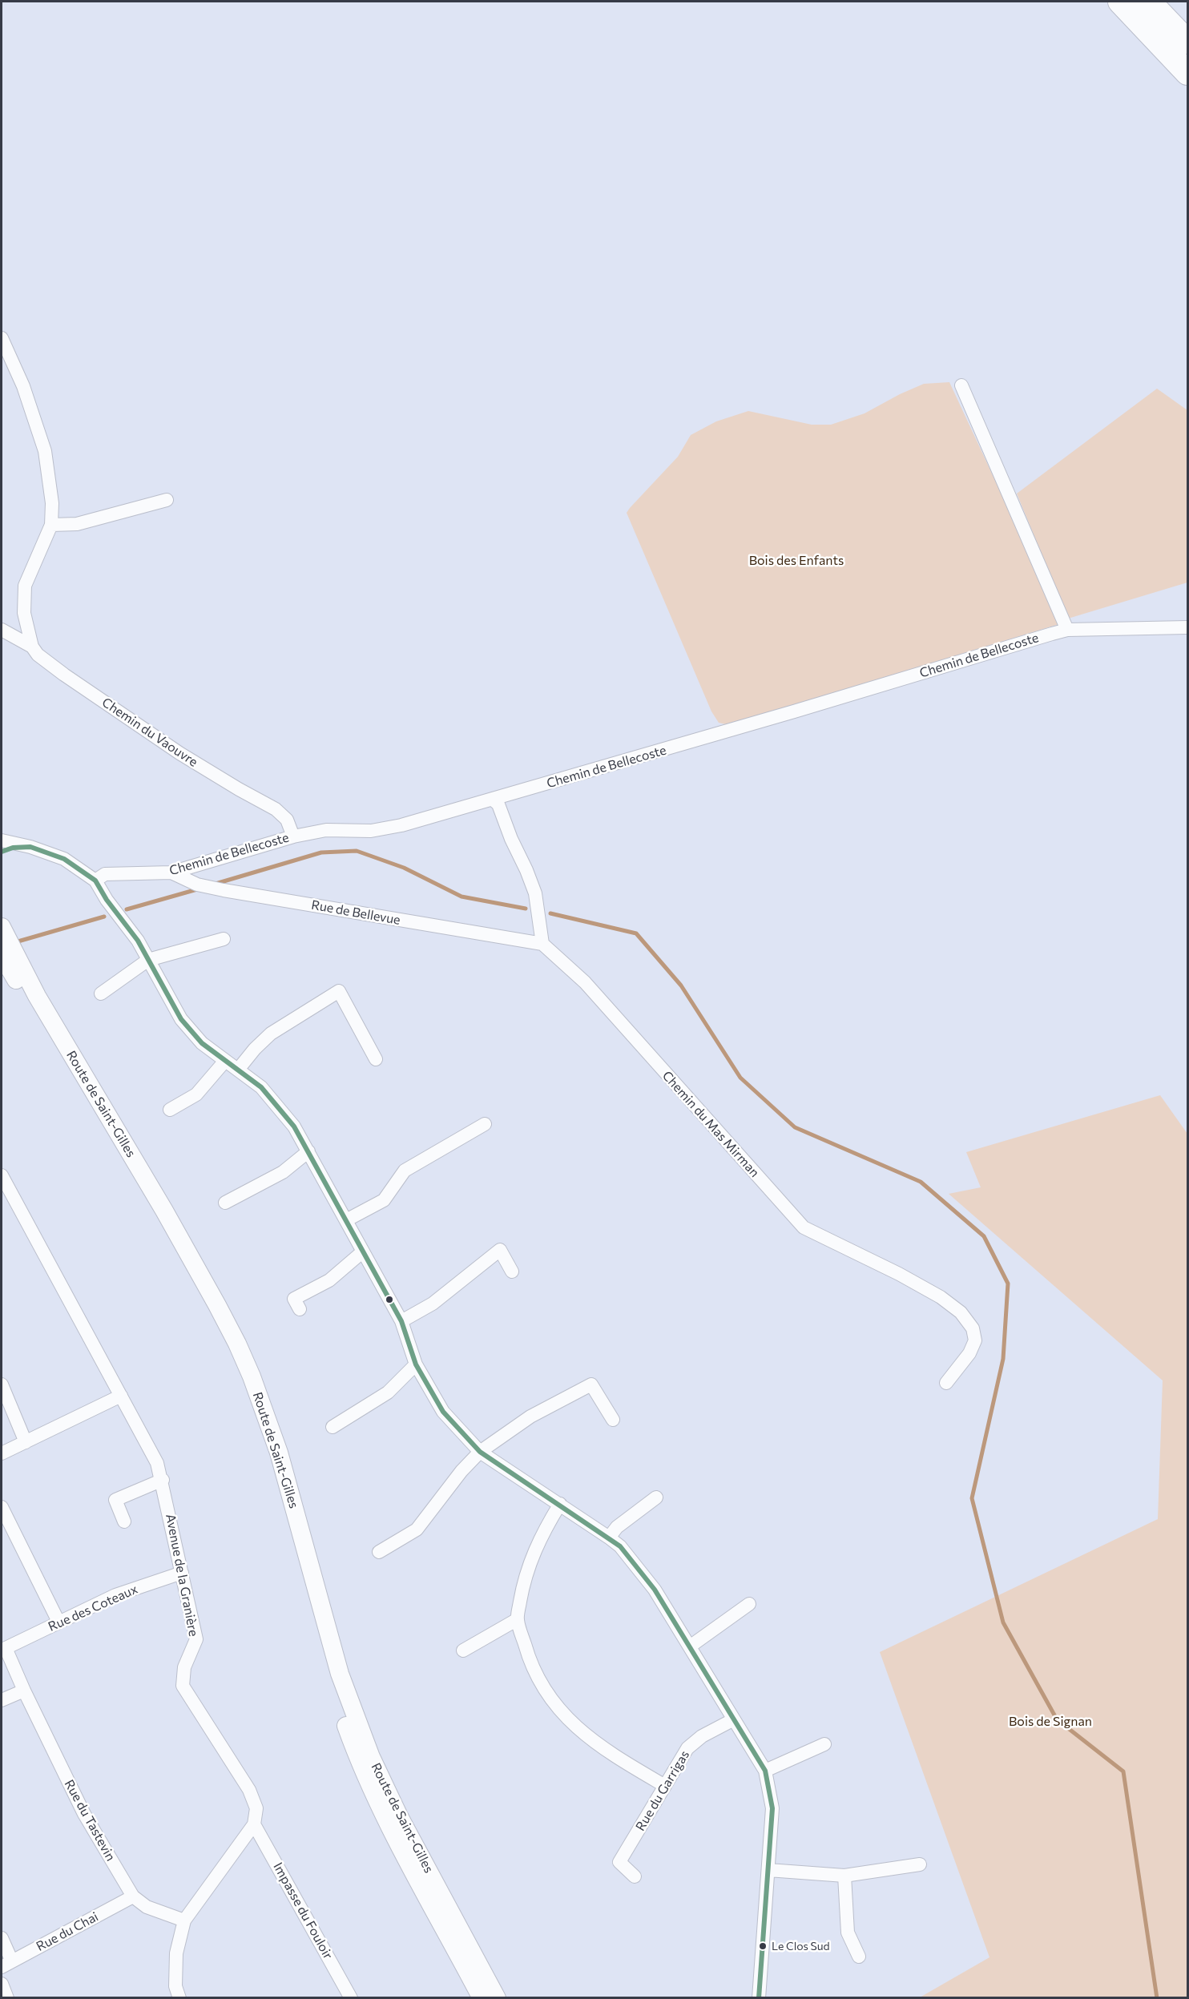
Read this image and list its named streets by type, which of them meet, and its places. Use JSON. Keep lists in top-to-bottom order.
{
  "streets": {
    "main road": ["Route de Saint-Gilles"],
    "street": [
      "Chemin de Bellecoste",
      "Chemin du Vaouvre",
      "Rue de Bellevue",
      "Chemin du Mas Mirman",
      "Avenue de la Granière",
      "Rue des Coteaux",
      "Rue du Garrigas",
      "Rue du Tastevin",
      "Impasse du Fouloir",
      "Rue du Chai"
    ]
  },
  "crossings": [
    ["Chemin de Bellecoste", "Chemin du Vaouvre"],
    ["Chemin de Bellecoste", "Rue de Bellevue"],
    ["Rue de Bellevue", "Chemin du Mas Mirman"],
    ["Avenue de la Granière", "Rue des Coteaux"],
    ["Avenue de la Granière", "Impasse du Fouloir"],
    ["Rue des Coteaux", "Rue du Tastevin"],
    ["Rue du Tastevin", "Rue du Chai"]
  ],
  "parks": ["Bois des Enfants", "Bois de Signan"],
  "places": ["Le Clos Sud"]
}
